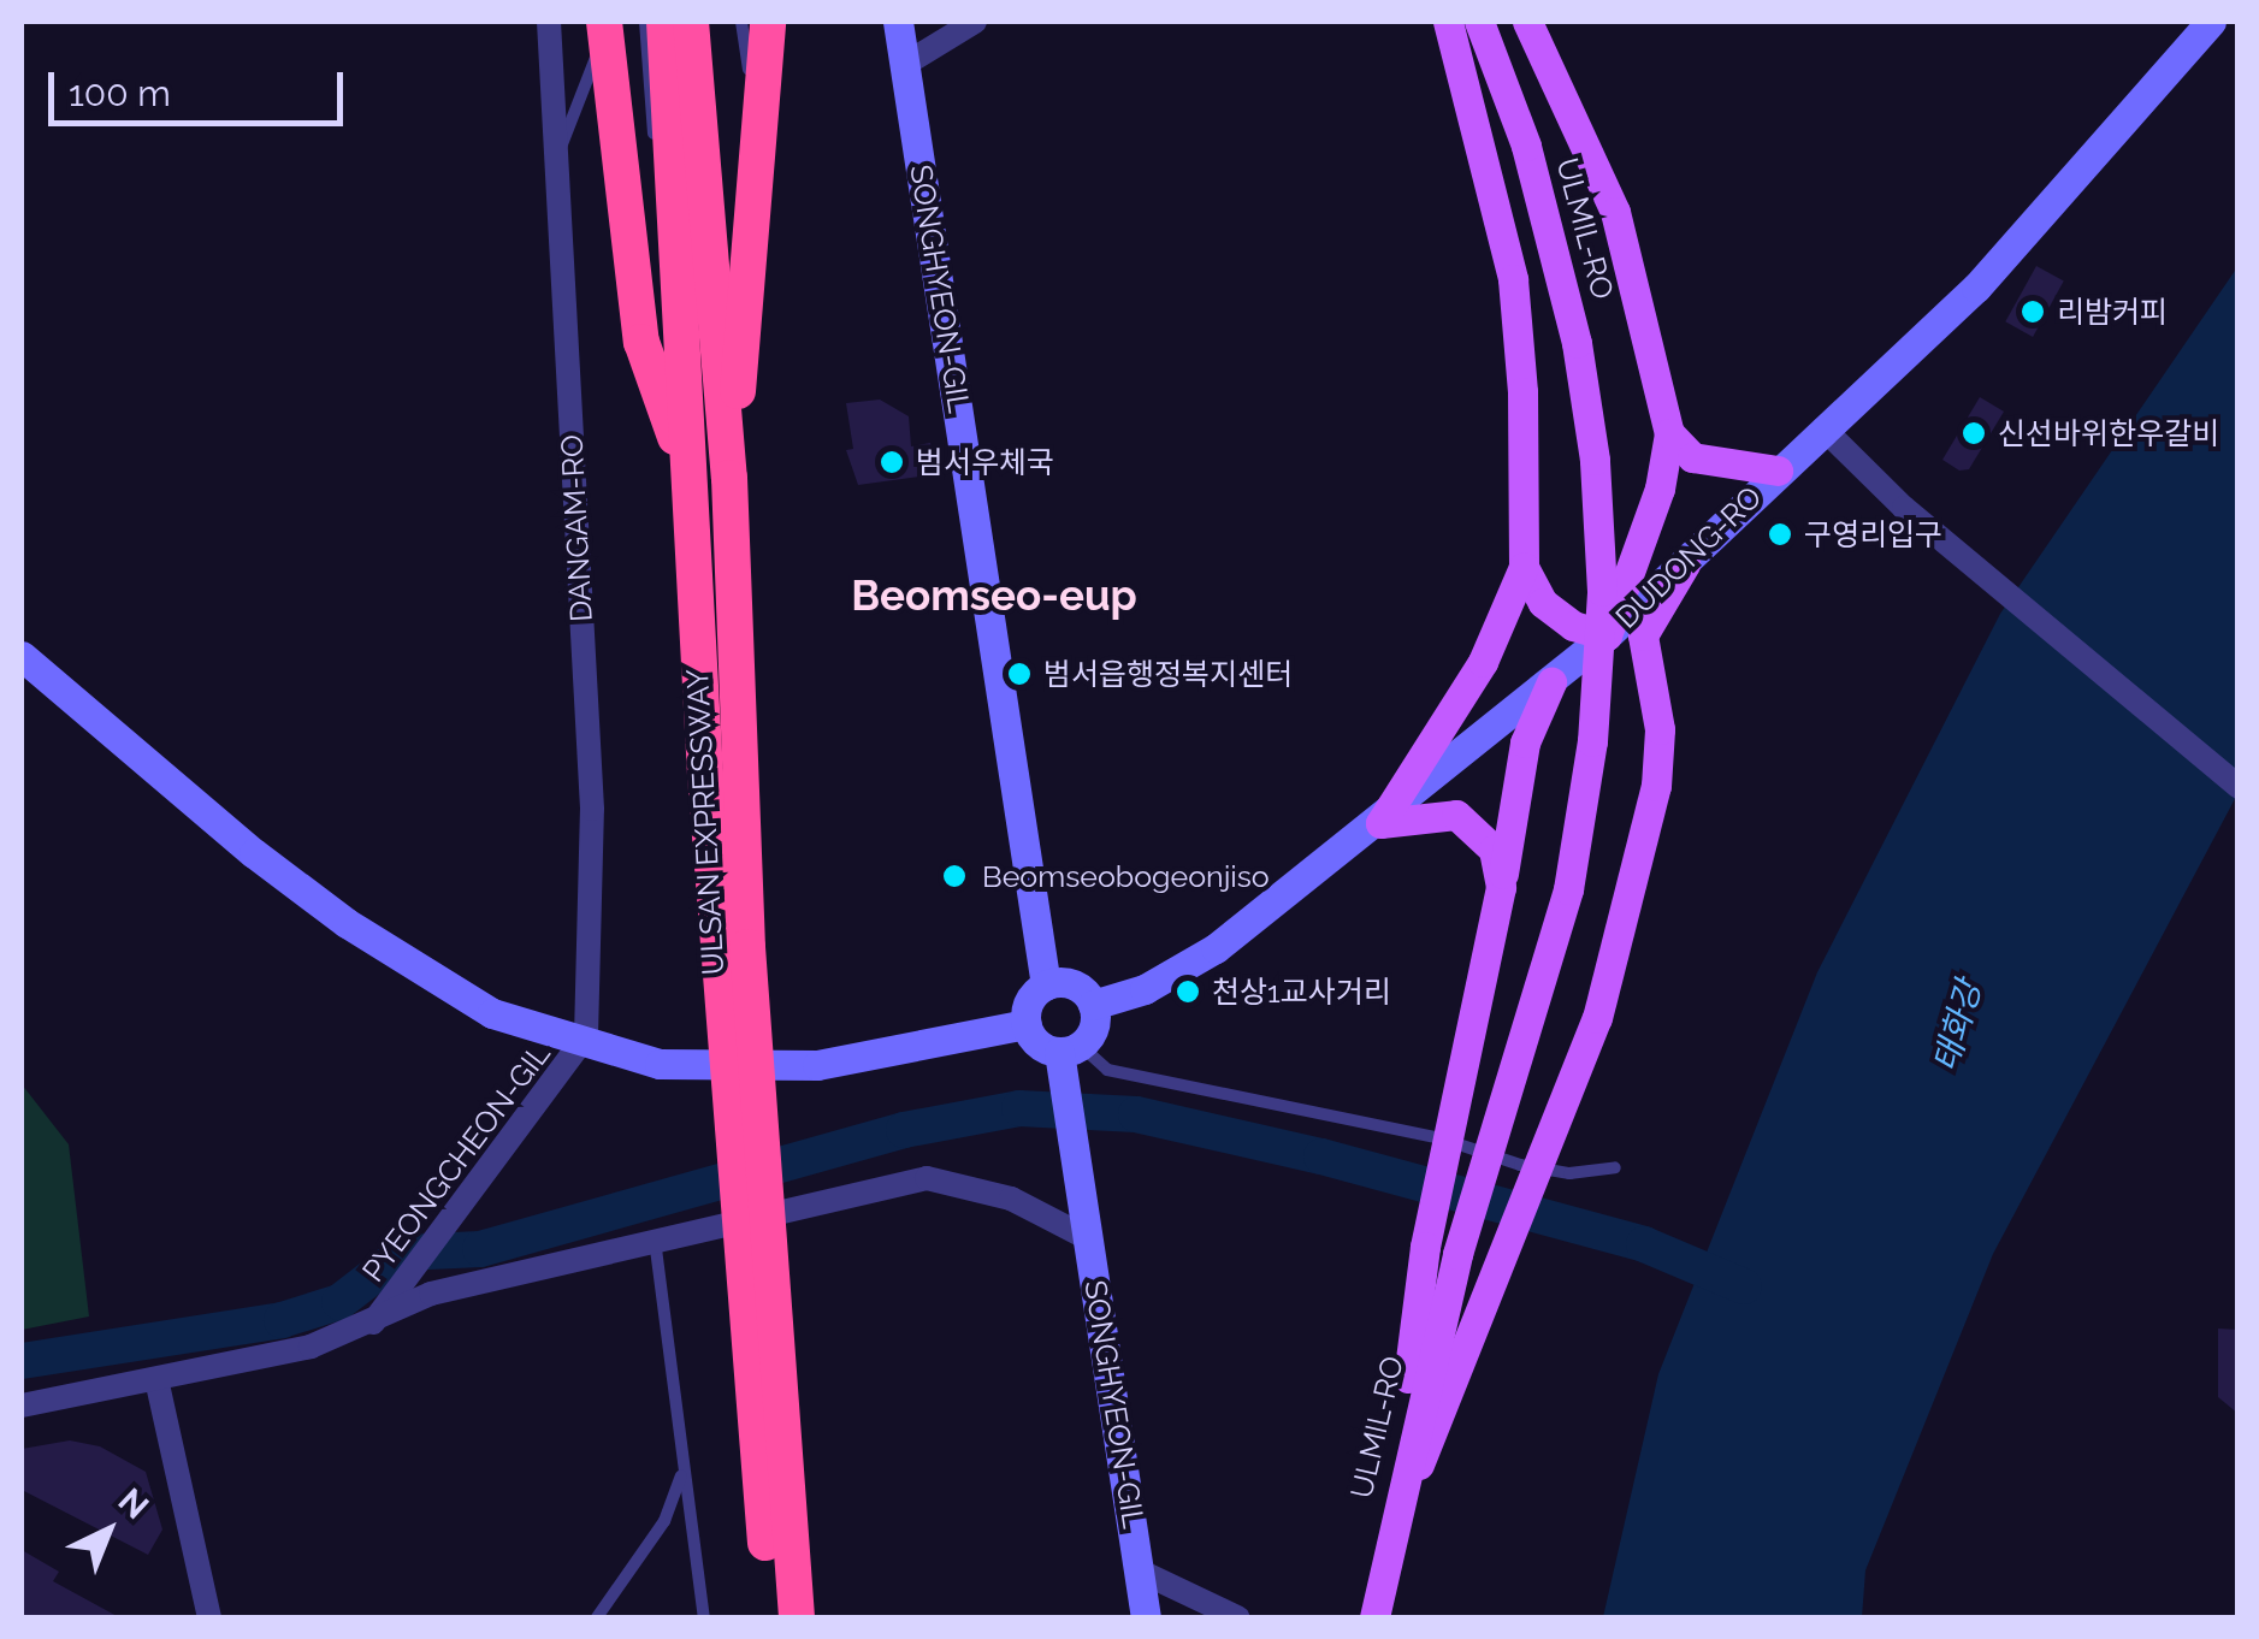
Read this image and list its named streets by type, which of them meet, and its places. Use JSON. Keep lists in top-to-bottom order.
{
  "streets": {
    "highway": ["ULSAN EXPRESSWAY"],
    "main road": ["ULMIL-RO"],
    "street": [
      "SONGHYEON-GIL",
      "DANGAM-RO",
      "DUDONG-RO",
      "PYEONGCHEON-GIL"
    ]
  },
  "crossings": [
    ["SONGHYEON-GIL", "DUDONG-RO"],
    ["SONGHYEON-GIL", "PYEONGCHEON-GIL"],
    ["DANGAM-RO", "PYEONGCHEON-GIL"]
  ],
  "districts": ["Beomseo-eup"],
  "water": ["태화강"],
  "places": [
    "리밤커피",
    "신선바위한우갈비",
    "범서우체국",
    "구영리입구",
    "범서읍행정복지센터",
    "Beomseobogeonjiso",
    "천상1교사거리"
  ],
  "scale_bar": "100 m",
  "north": "top right"
}
